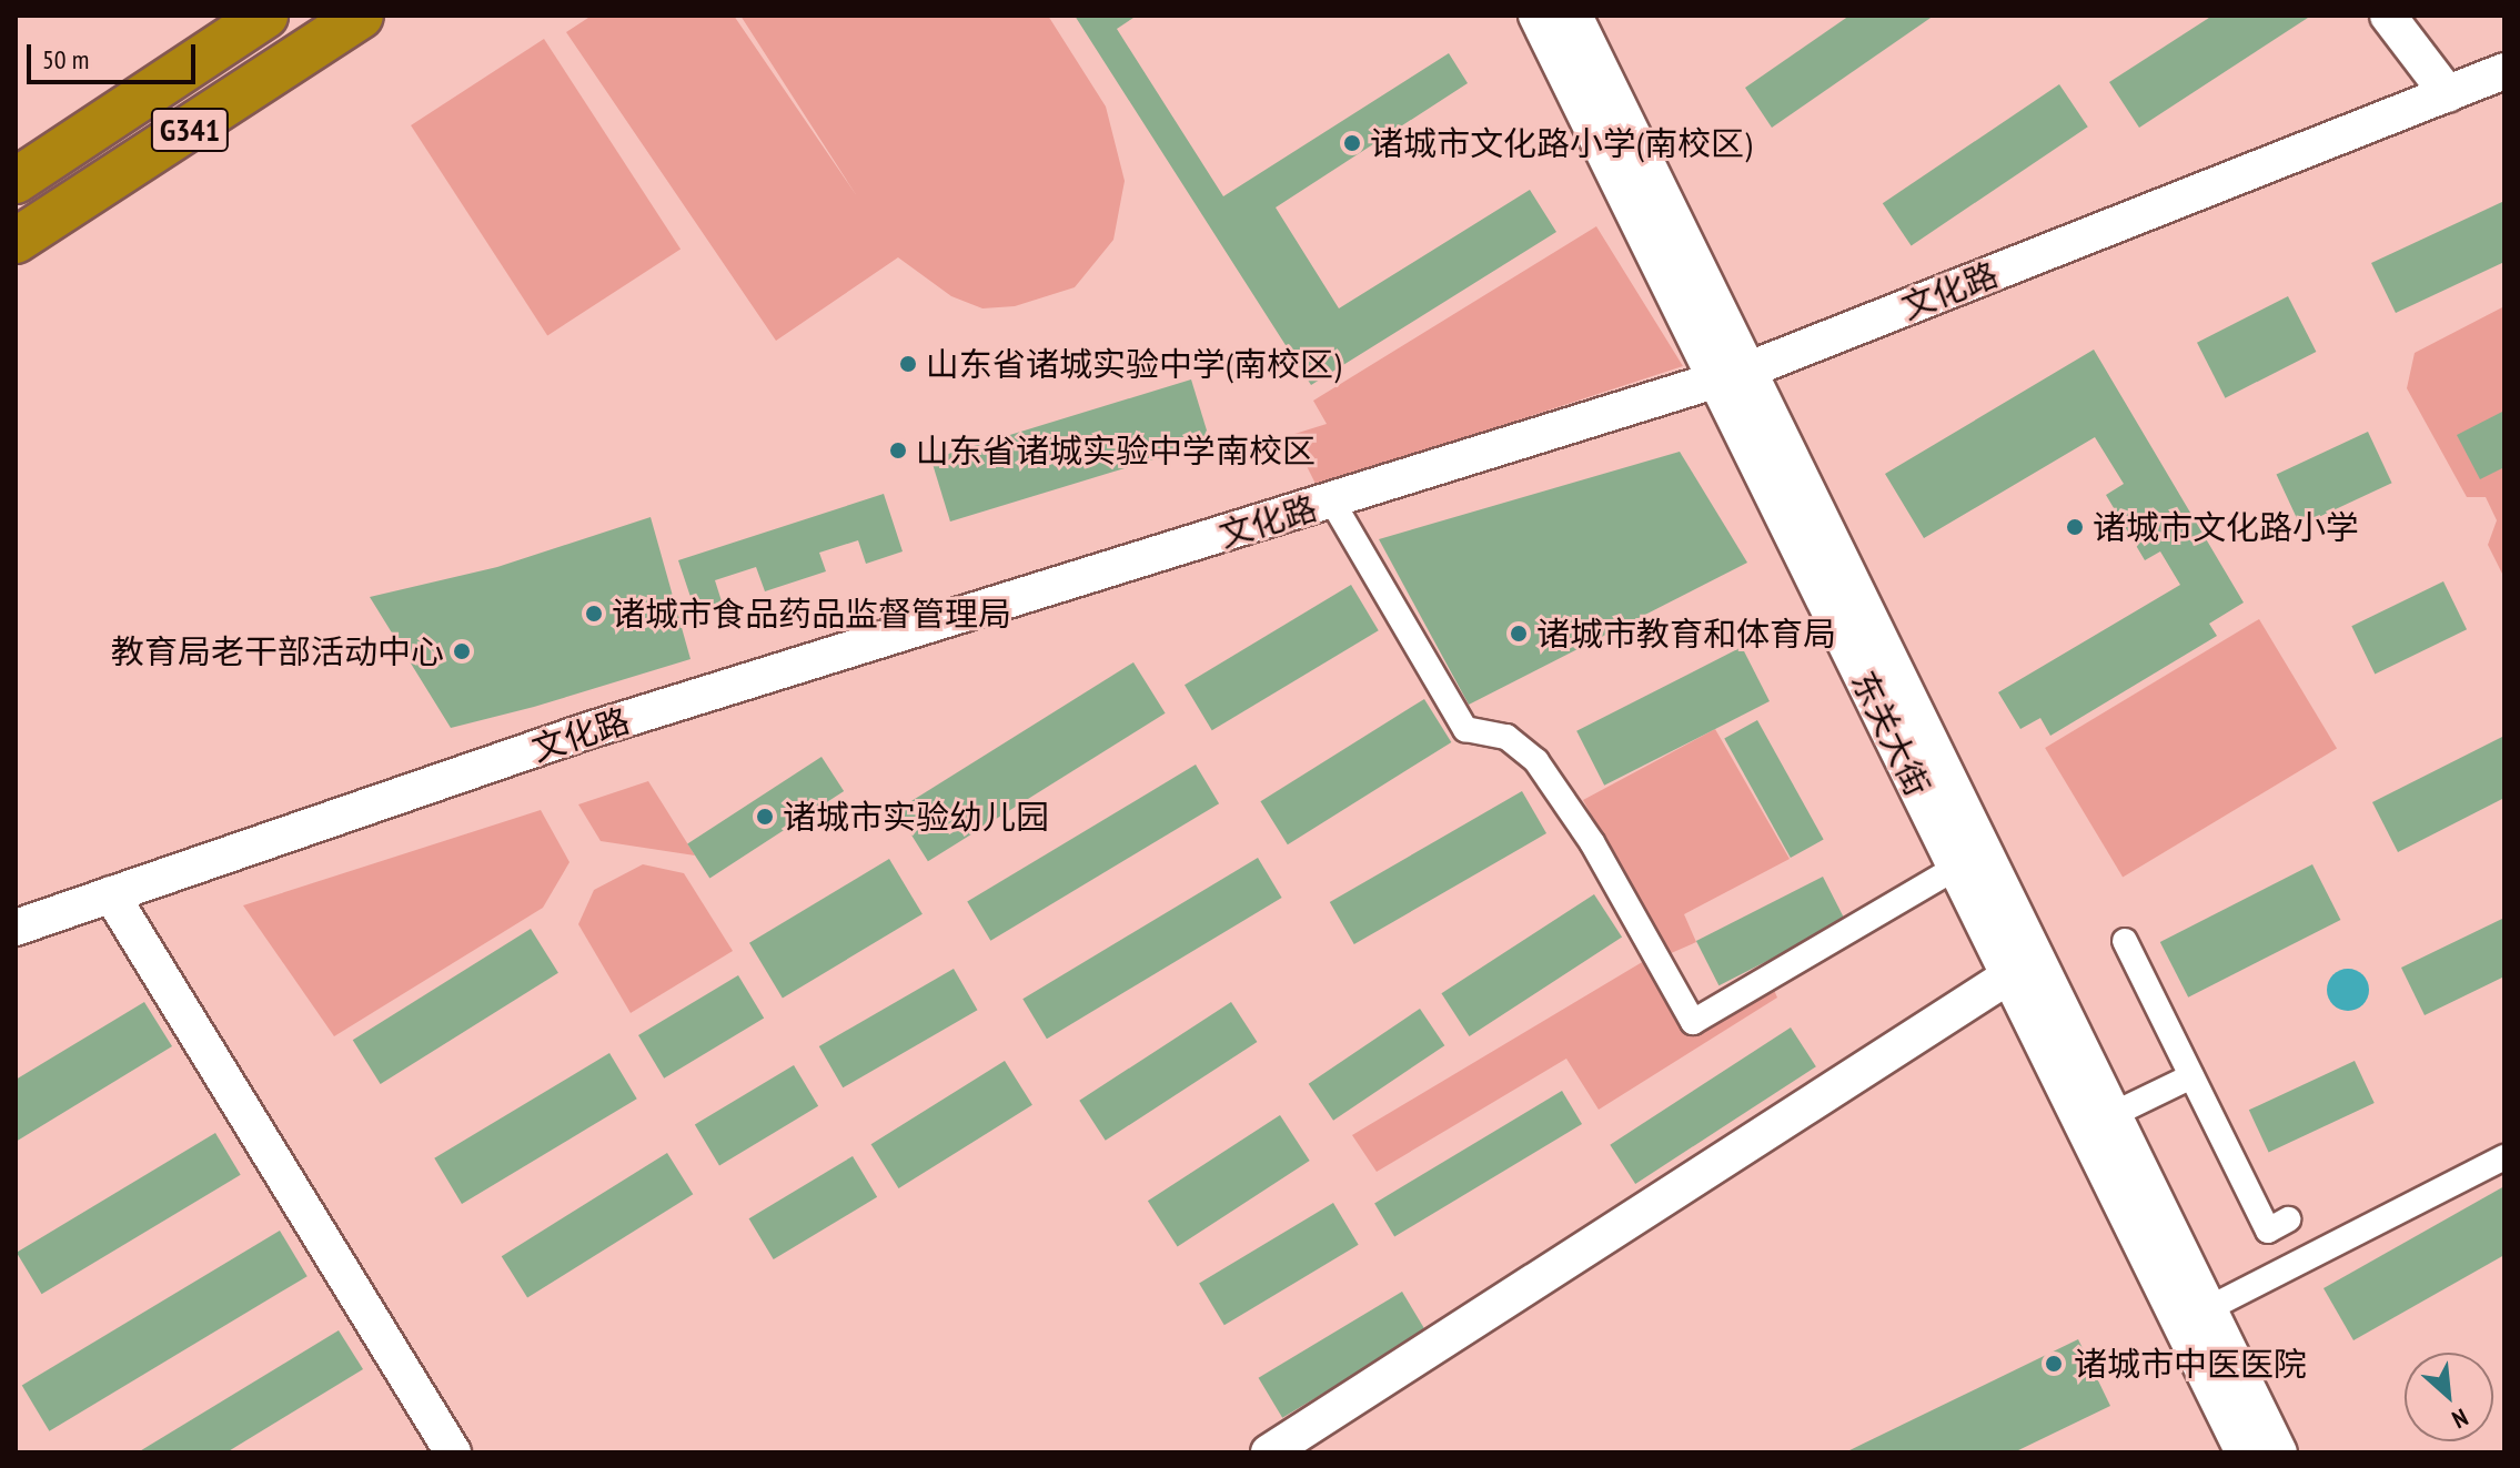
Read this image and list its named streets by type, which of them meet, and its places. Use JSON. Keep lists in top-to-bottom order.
{
  "streets": {
    "highway": ["G341"],
    "street": ["文化路", "东关大街"]
  },
  "crossings": [
    ["文化路", "东关大街"]
  ],
  "places": [
    "诸城市文化路小学(南校区)",
    "山东省诸城实验中学(南校区)",
    "山东省诸城实验中学南校区",
    "诸城市文化路小学",
    "诸城市食品药品监督管理局",
    "诸城市教育和体育局",
    "教育局老干部活动中心",
    "诸城市实验幼儿园",
    "诸城市中医医院"
  ],
  "scale_bar": "50 m",
  "north": "bottom right"
}
